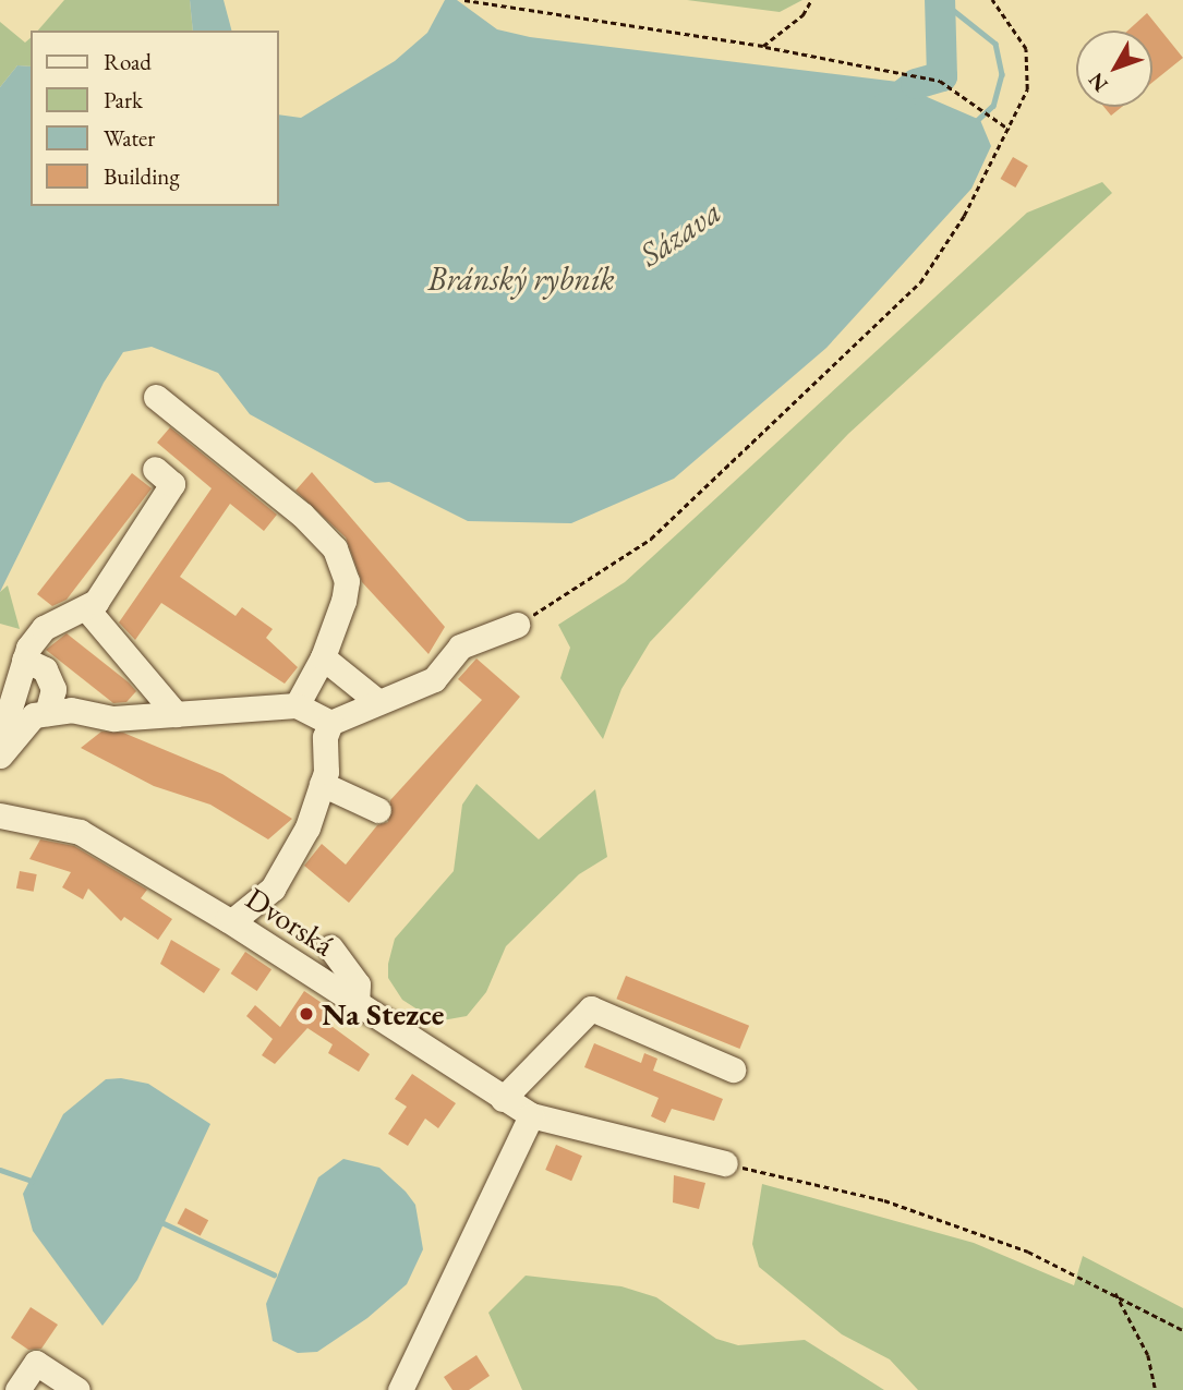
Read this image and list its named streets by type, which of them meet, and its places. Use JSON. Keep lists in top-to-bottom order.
{
  "streets": {
    "street": ["Dvorská"]
  },
  "water": ["Sázava", "Bránský rybník"],
  "places": ["Na Stezce"],
  "legend": [
    "Road",
    "Park",
    "Water",
    "Building"
  ],
  "north": "bottom left"
}
